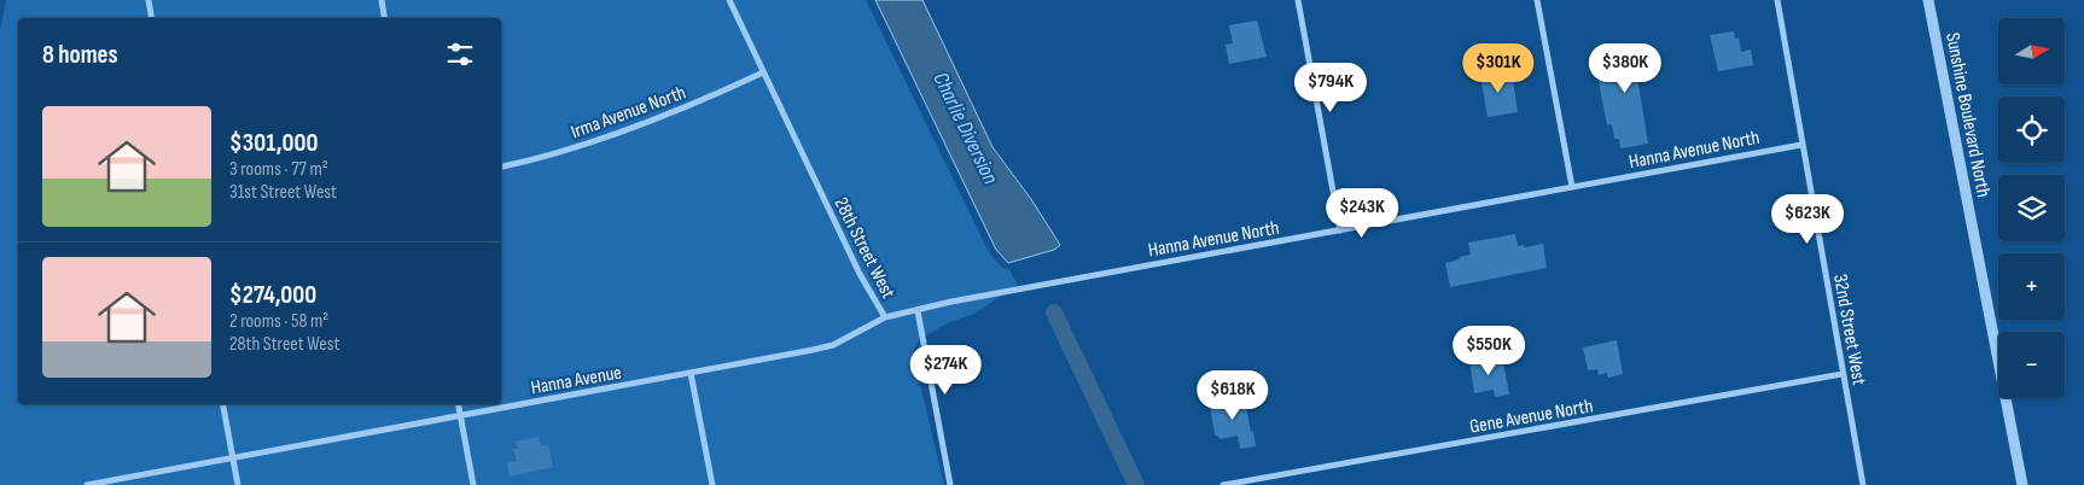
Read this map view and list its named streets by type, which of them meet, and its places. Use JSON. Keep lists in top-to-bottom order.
{
  "streets": {
    "street": [
      "Irma Avenue North",
      "Sunshine Boulevard North",
      "Hanna Avenue North",
      "28th Street West",
      "32nd Street West",
      "Hanna Avenue",
      "Gene Avenue North"
    ]
  },
  "crossings": [
    ["Irma Avenue North", "28th Street West"],
    ["Hanna Avenue North", "28th Street West"],
    ["Hanna Avenue North", "32nd Street West"],
    ["28th Street West", "Hanna Avenue"],
    ["32nd Street West", "Gene Avenue North"]
  ],
  "water": ["Charlie Diversion"],
  "north": "right",
  "page": {
    "map_buttons": ["+", "−"],
    "heading": "8 homes",
    "price": [
      "$301K",
      "$380K",
      "$794K",
      "$243K",
      "$623K",
      "$550K",
      "$274K",
      "$618K"
    ],
    "list": [
      {
        "name": "$301,000",
        "note": "3 rooms · 77 m² · 31st Street West"
      },
      {
        "name": "$274,000",
        "note": "2 rooms · 58 m² · 28th Street West"
      }
    ]
  }
}
